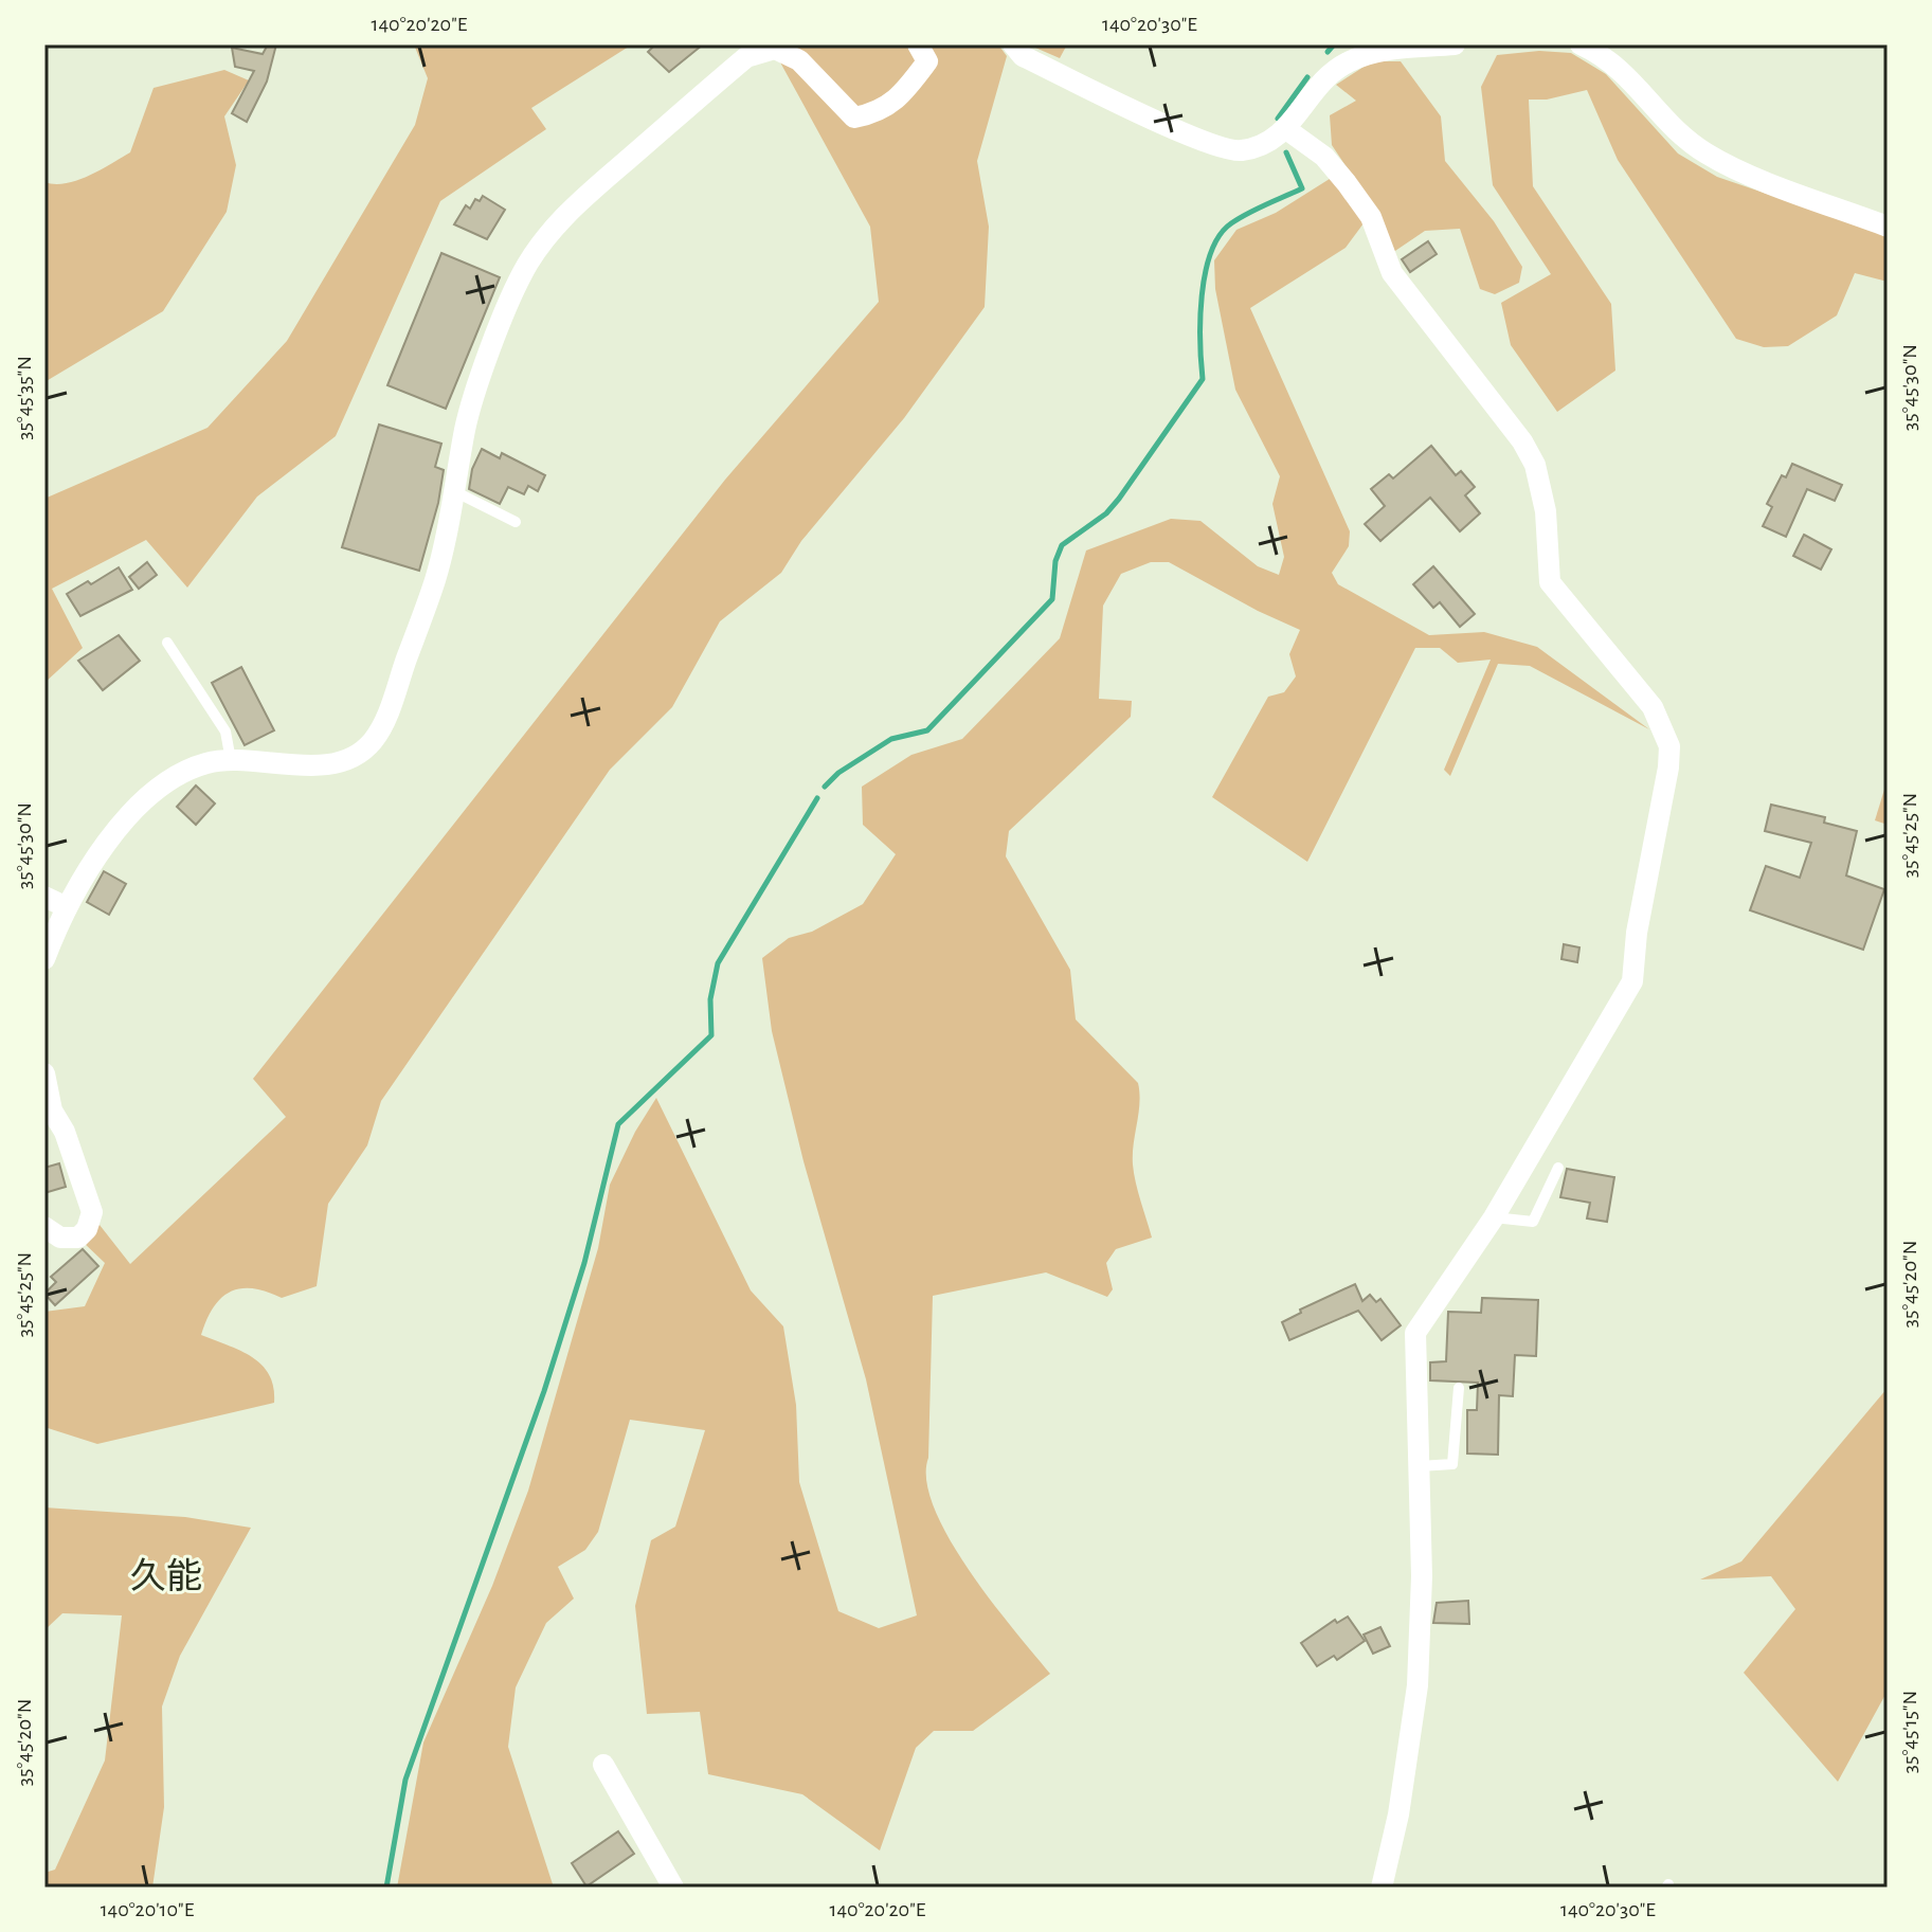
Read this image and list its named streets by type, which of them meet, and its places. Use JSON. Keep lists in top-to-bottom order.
{
  "districts": ["久能"],
  "coordinates": [
    "140°20'20\"E",
    "140°20'30\"E",
    "35°45'30\"N",
    "35°45'35\"N",
    "35°45'25\"N",
    "35°45'20\"N",
    "35°45'15\"N",
    "140°20'10\"E"
  ]
}
